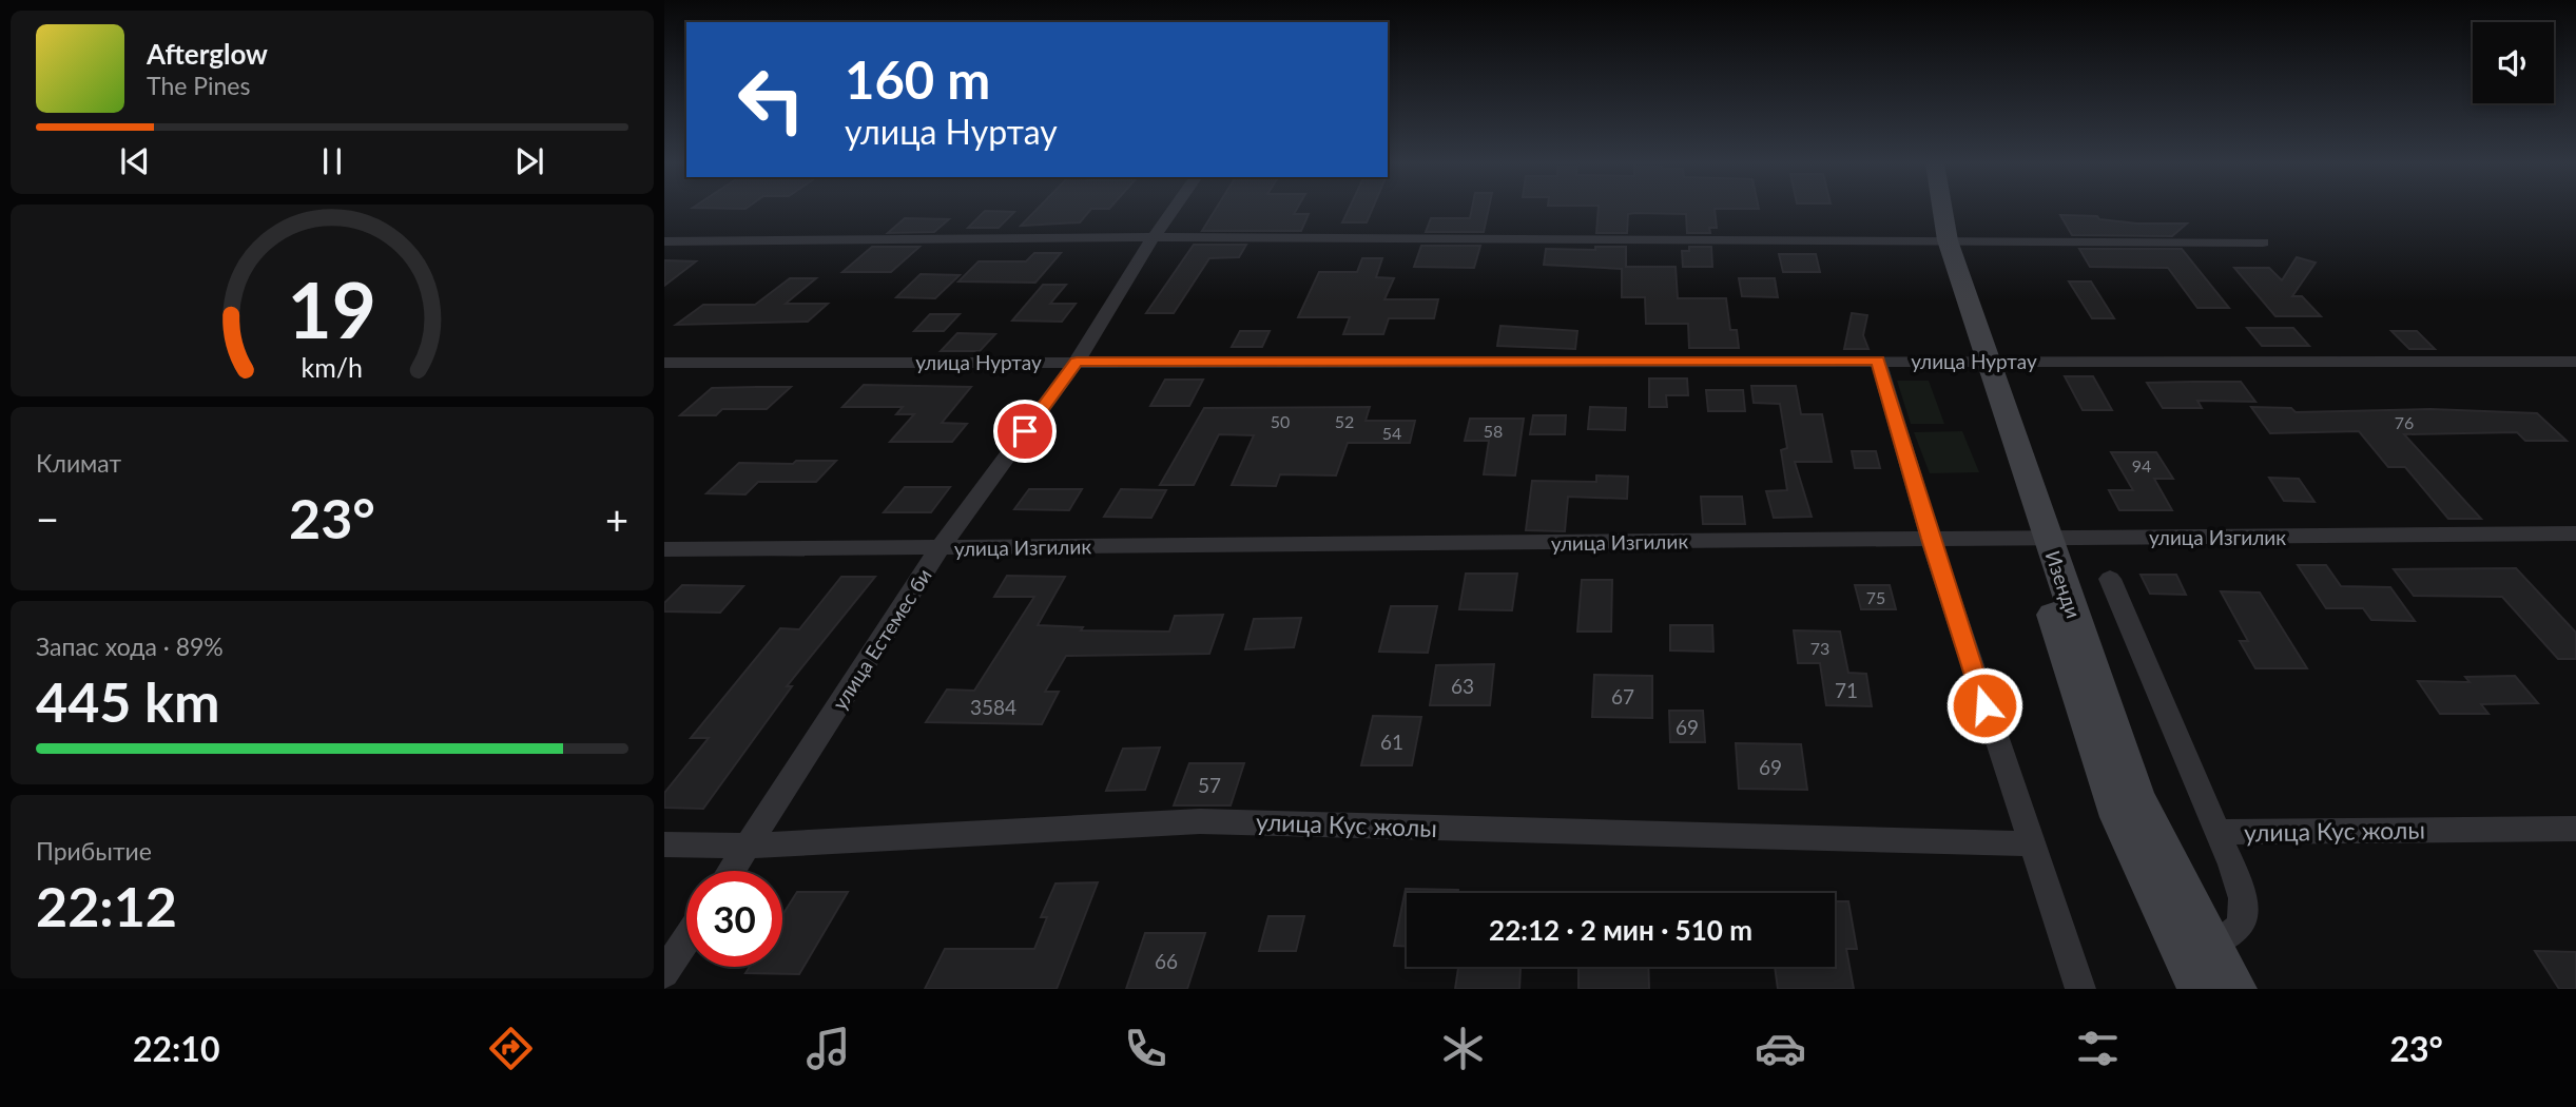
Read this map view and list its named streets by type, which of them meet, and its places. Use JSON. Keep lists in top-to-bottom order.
{
  "streets": {
    "street": [
      "улица Нуртау",
      "улица Изгилик",
      "Изенди",
      "улица Естемес би",
      "улица Кус жолы"
    ]
  },
  "crossings": [
    ["улица Нуртау", "Изенди"],
    ["улица Нуртау", "улица Естемес би"],
    ["улица Изгилик", "Изенди"],
    ["улица Изгилик", "улица Естемес би"],
    ["Изенди", "улица Кус жолы"],
    ["улица Естемес би", "улица Кус жолы"]
  ],
  "house_numbers": [
    "50",
    "52",
    "76",
    "58",
    "54",
    "94",
    "75",
    "73",
    "63",
    "71",
    "67",
    "3584",
    "69",
    "61",
    "69",
    "57",
    "66"
  ],
  "page": {
    "turn": ["160 m", "улица Нуртау"],
    "song": ["Afterglow", "The Pines"],
    "tile": [
      "Климат",
      ["Запас хода · 89%", "445 km"],
      ["Прибытие", "22:12"]
    ],
    "heat": ["−", "23°", "+"],
    "limit": "30",
    "trip": "22:12 · 2 мин · 510 m",
    "tabs": ["22:10", "23°"],
    "gauge": ["19", "km/h"]
  }
}
